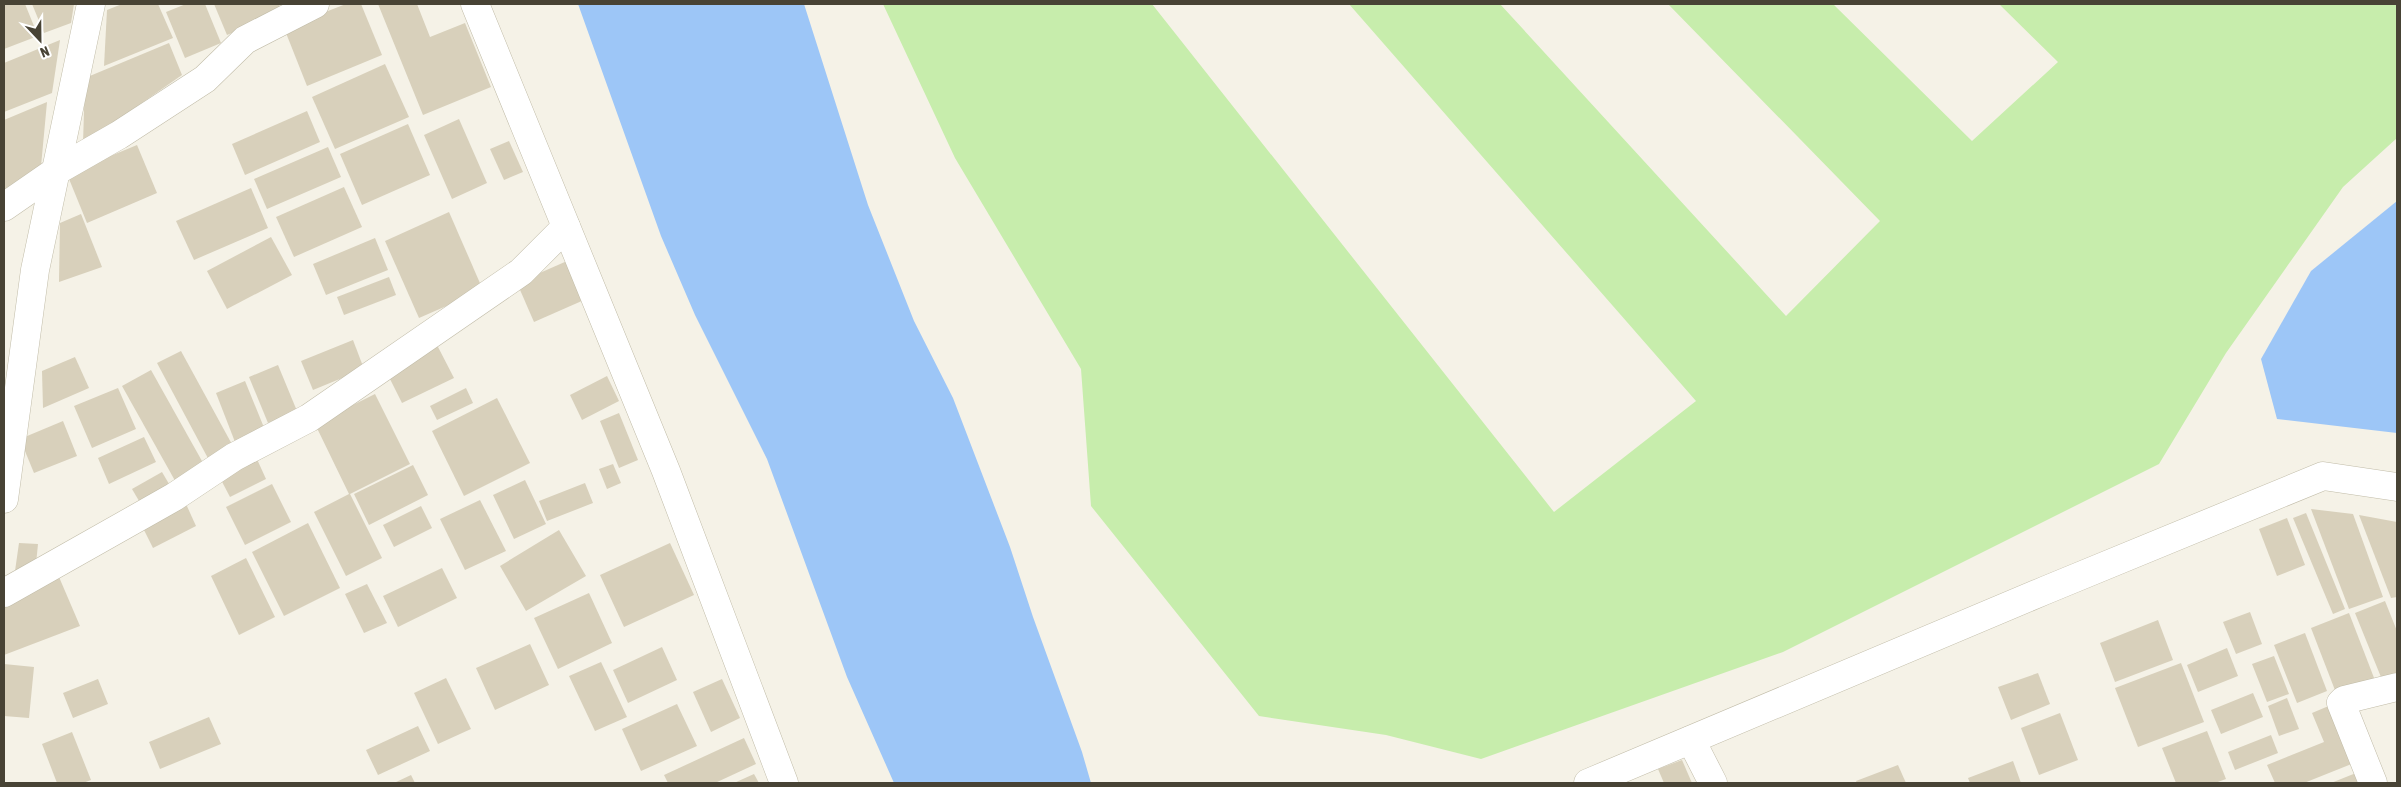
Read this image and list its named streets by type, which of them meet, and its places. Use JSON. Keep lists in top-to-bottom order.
{
  "north": "bottom"
}
